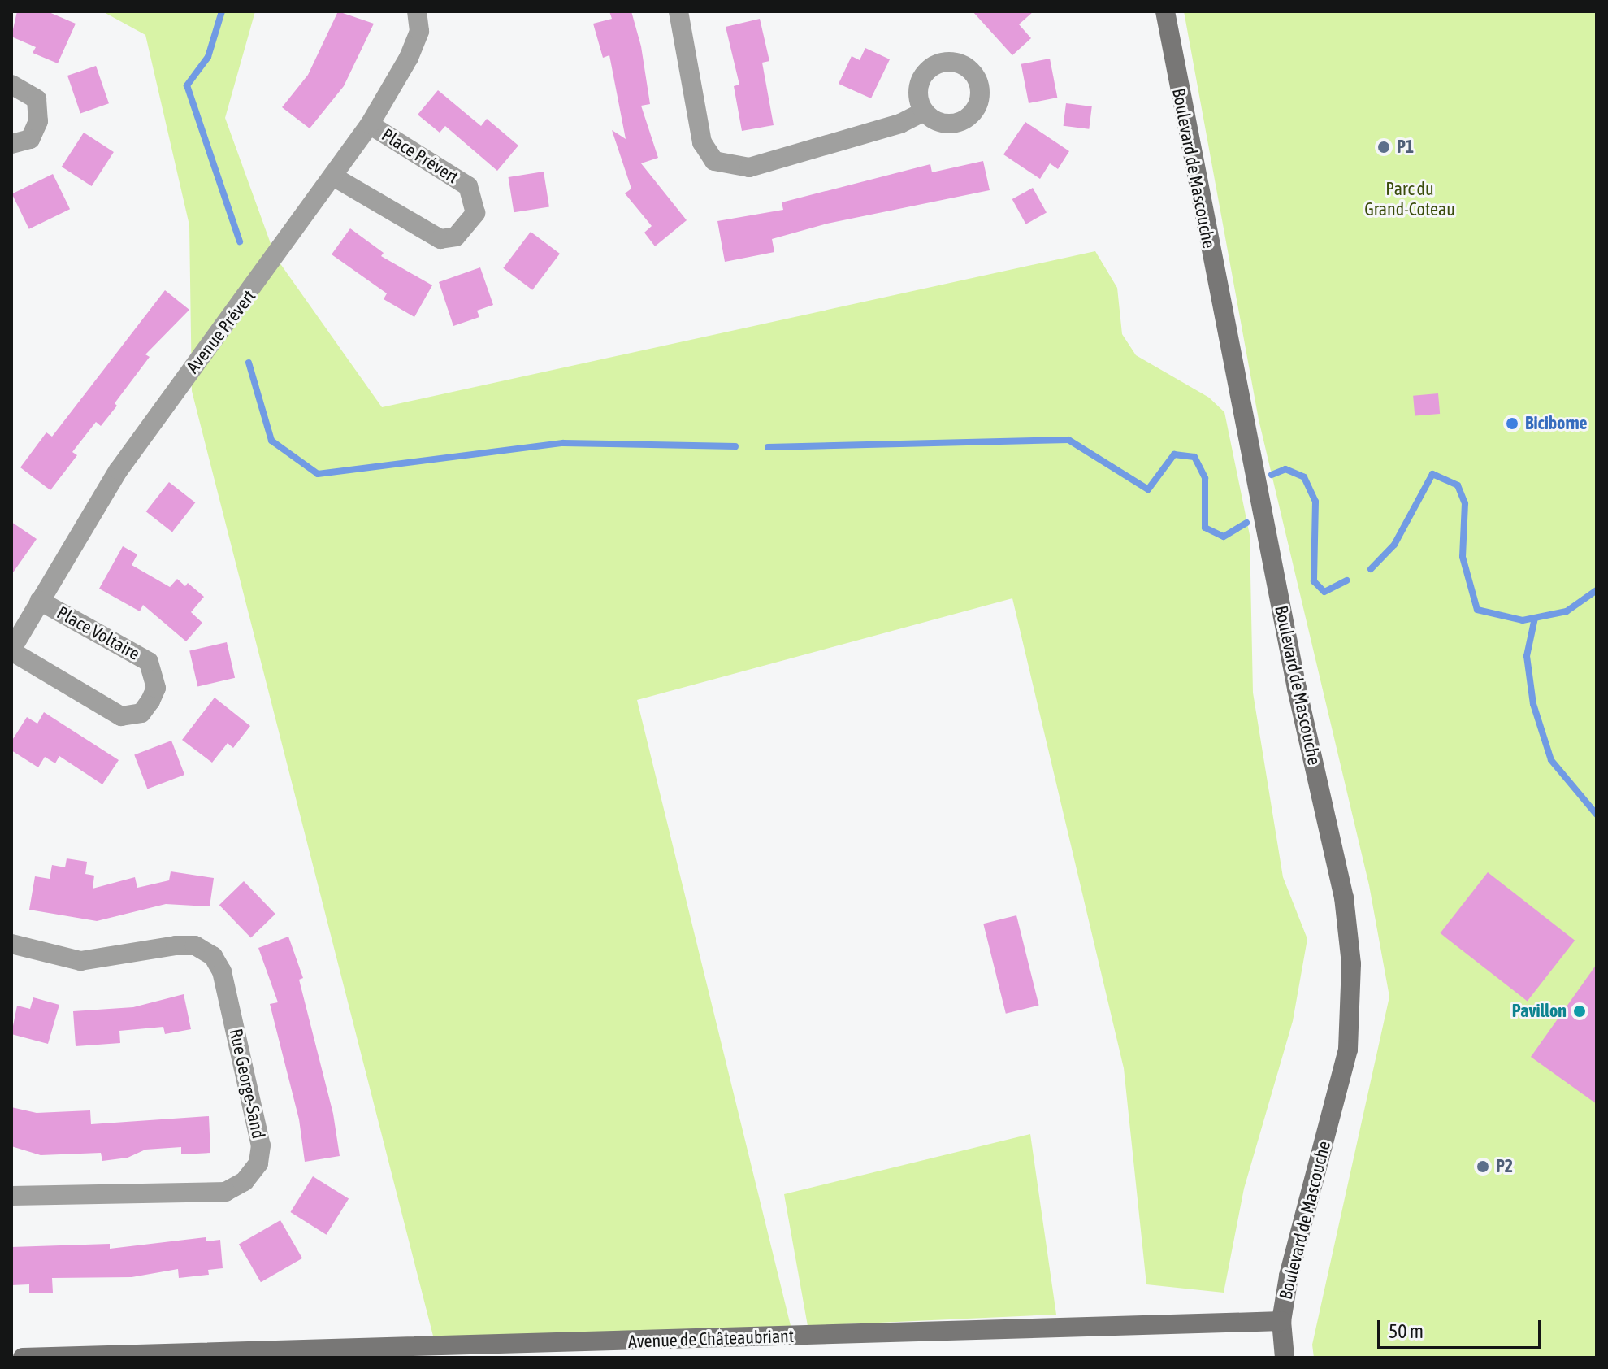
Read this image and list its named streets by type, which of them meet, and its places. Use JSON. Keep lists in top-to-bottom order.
{
  "streets": {
    "street": [
      "Place Prévert",
      "Boulevard de Mascouche",
      "Avenue Prévert",
      "Place Voltaire",
      "Rue George-Sand",
      "Avenue de Châteaubriant"
    ]
  },
  "crossings": [
    ["Place Prévert", "Avenue Prévert"],
    ["Boulevard de Mascouche", "Avenue de Châteaubriant"],
    ["Avenue Prévert", "Place Voltaire"]
  ],
  "parks": ["Parc du Grand-Coteau"],
  "places": [
    "P1",
    "Biciborne",
    "Pavillon",
    "P2"
  ],
  "scale_bar": "50 m"
}
